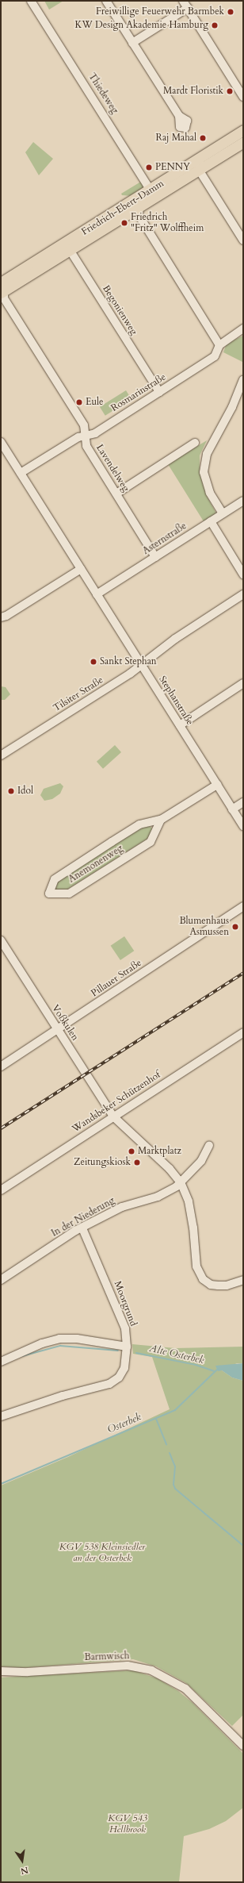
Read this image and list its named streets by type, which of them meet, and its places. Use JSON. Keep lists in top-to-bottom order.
{
  "streets": {
    "main road": ["Friedrich-Ebert-Damm"],
    "street": [
      "Thiedeweg",
      "Begonienweg",
      "Rosmarinstraße",
      "Lavendelweg",
      "Asternstraße",
      "Tilsiter Straße",
      "Stephanstraße",
      "Anemonenweg",
      "Pillauer Straße",
      "Voßkulen",
      "Wandsbeker Schützenhof",
      "In der Niederung",
      "Moorgrund",
      "Barmwisch"
    ]
  },
  "crossings": [
    ["Thiedeweg", "Friedrich-Ebert-Damm"],
    ["Friedrich-Ebert-Damm", "Begonienweg"],
    ["Friedrich-Ebert-Damm", "Lavendelweg"],
    ["Begonienweg", "Rosmarinstraße"],
    ["Rosmarinstraße", "Lavendelweg"],
    ["Rosmarinstraße", "Stephanstraße"],
    ["Lavendelweg", "Asternstraße"],
    ["Asternstraße", "Stephanstraße"],
    ["Tilsiter Straße", "Stephanstraße"],
    ["Stephanstraße", "Anemonenweg"],
    ["Pillauer Straße", "Voßkulen"],
    ["Voßkulen", "Wandsbeker Schützenhof"],
    ["Voßkulen", "In der Niederung"],
    ["In der Niederung", "Moorgrund"]
  ],
  "water": ["Alte Osterbek", "Osterbek"],
  "parks": ["KGV 538 Kleinsiedler an der Osterbek", "KGV 543 Hellbrook"],
  "places": [
    "Freiwillige Feuerwehr Barmbek",
    "KW Design Akademie Hamburg",
    "Mardt Floristik",
    "Raj Mahal",
    "PENNY",
    "Friedrich \"Fritz\" Wolffheim",
    "Eule",
    "Sankt Stephan",
    "Idol",
    "Blumenhaus Asmussen",
    "Marktplatz",
    "Zeitungskiosk"
  ],
  "north": "bottom"
}
